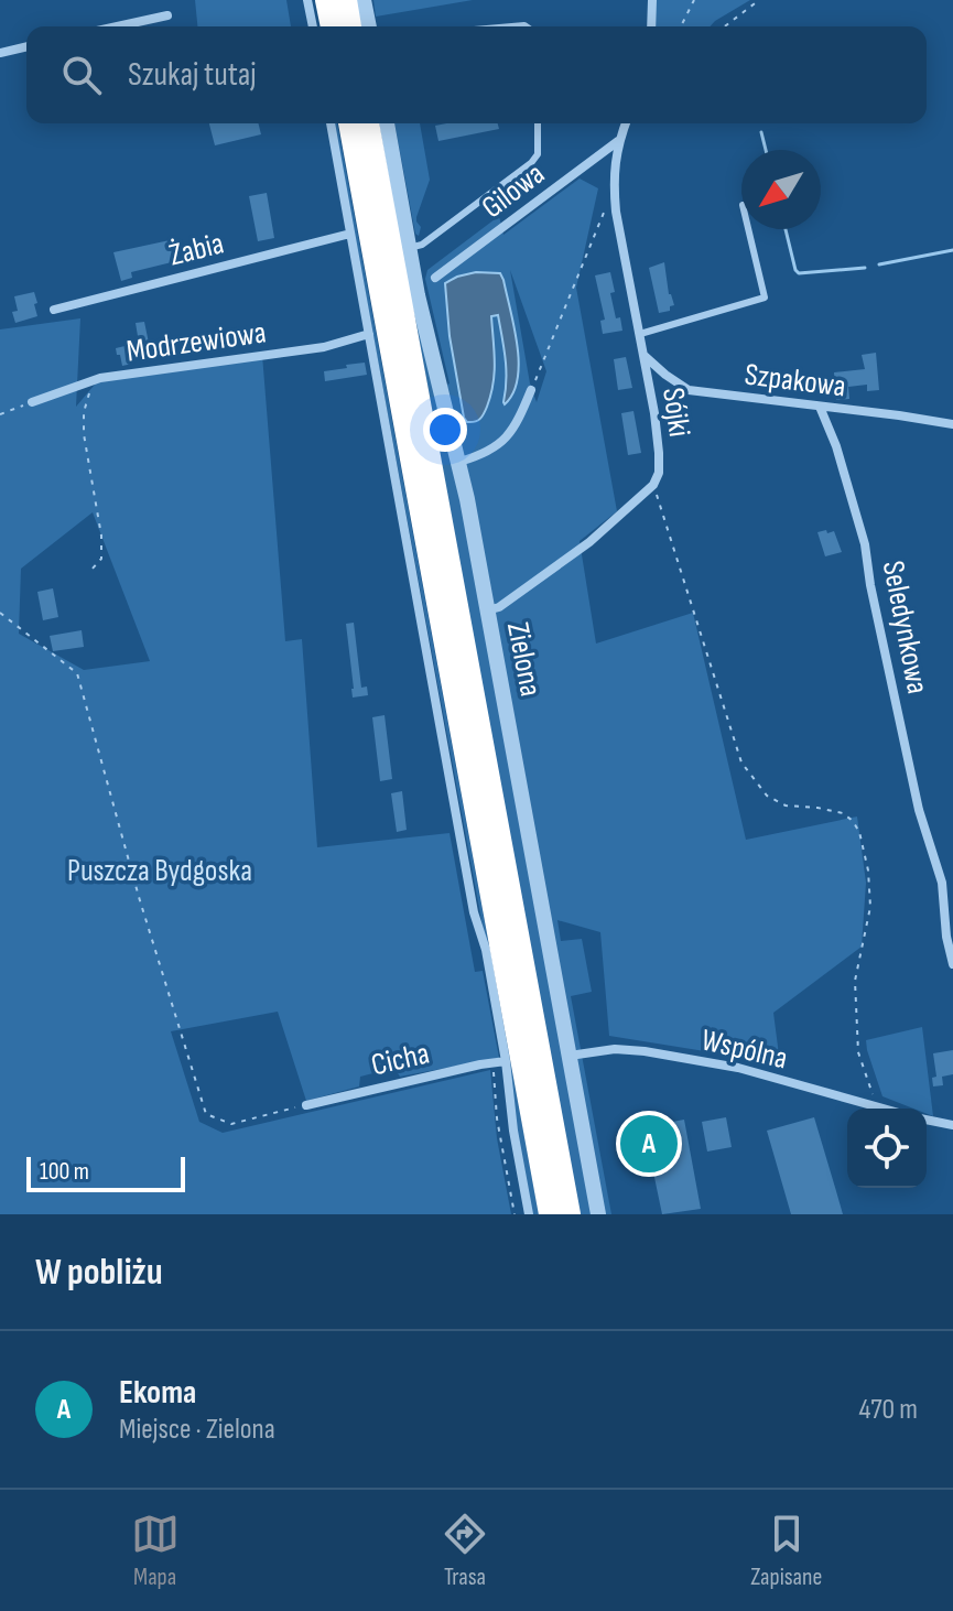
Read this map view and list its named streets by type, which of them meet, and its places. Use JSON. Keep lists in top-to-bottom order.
{
  "streets": {
    "street": [
      "Gilowa",
      "Żabia",
      "Modrzewiowa",
      "Szpakowa",
      "Sójki",
      "Seledynkowa",
      "Zielona",
      "Wspólna",
      "Cicha"
    ]
  },
  "crossings": [
    ["Gilowa", "Sójki"],
    ["Szpakowa", "Sójki"],
    ["Szpakowa", "Seledynkowa"],
    ["Zielona", "Wspólna"]
  ],
  "parks": ["Puszcza Bydgoska"],
  "scale_bar": "100 m",
  "north": "bottom left",
  "page": {
    "search": "Szukaj tutaj",
    "pins": "A",
    "scale": "100 m",
    "heading": "W pobliżu",
    "list": [
      {
        "mark": "A",
        "name": "Ekoma",
        "note": "Miejsce · Zielona",
        "value": "470 m"
      }
    ],
    "nav": ["Mapa", "Trasa", "Zapisane"]
  }
}
